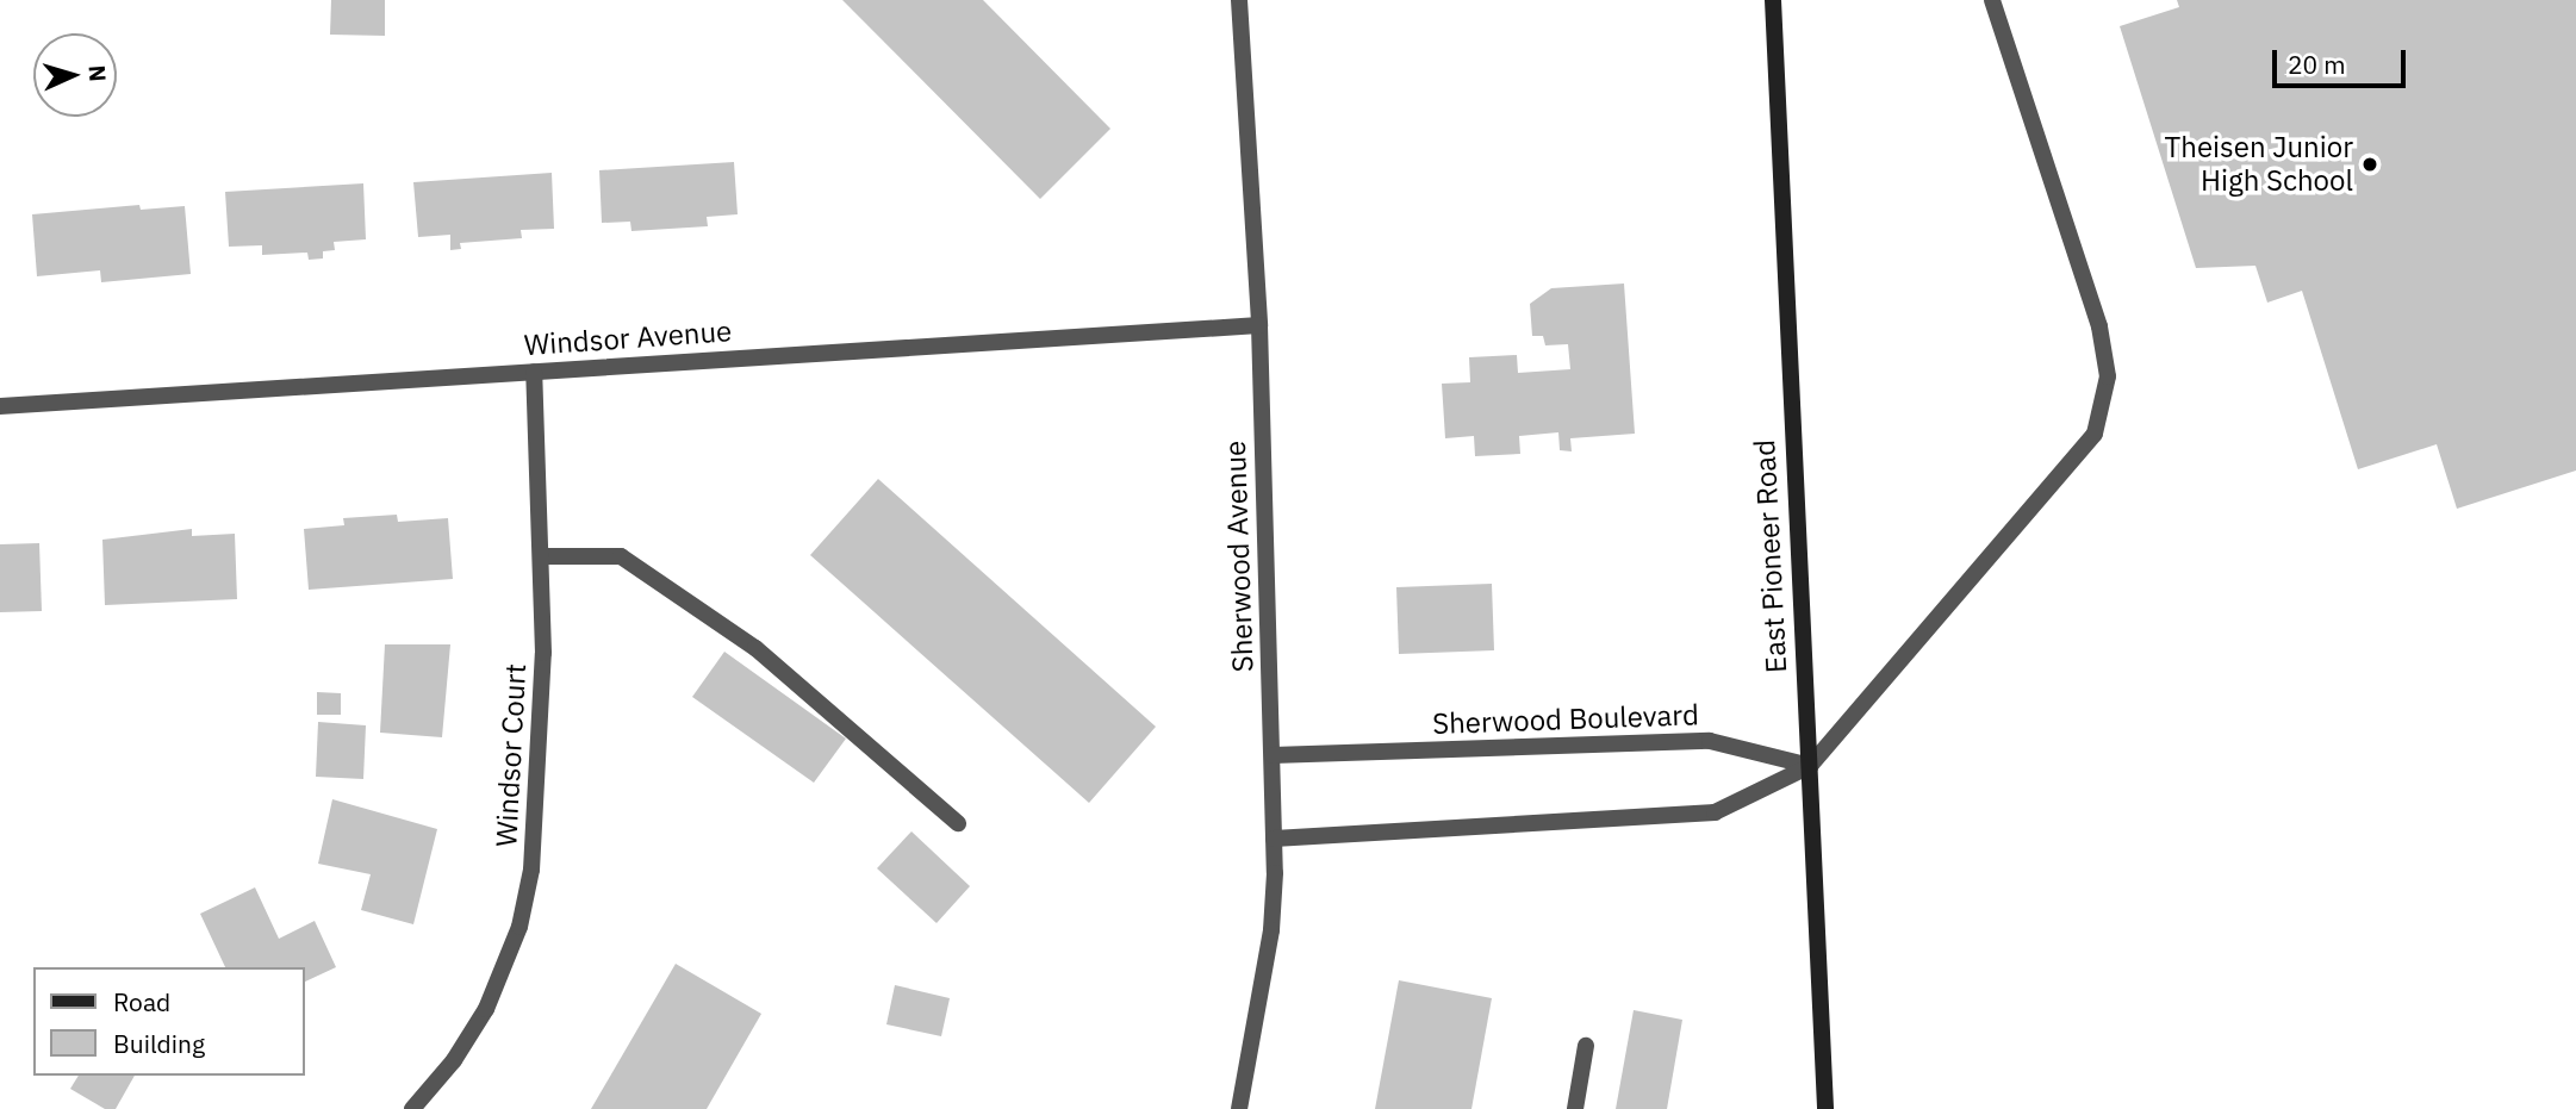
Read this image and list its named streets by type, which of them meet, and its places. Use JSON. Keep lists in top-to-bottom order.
{
  "streets": {
    "main road": ["East Pioneer Road"],
    "street": [
      "Windsor Avenue",
      "Sherwood Avenue",
      "Sherwood Boulevard",
      "Windsor Court"
    ]
  },
  "crossings": [
    ["Windsor Avenue", "Sherwood Avenue"],
    ["Windsor Avenue", "Windsor Court"],
    ["Sherwood Avenue", "Sherwood Boulevard"],
    ["East Pioneer Road", "Sherwood Boulevard"]
  ],
  "places": ["Theisen Junior High School"],
  "legend": ["Road", "Building"],
  "scale_bar": "20 m",
  "north": "right"
}
